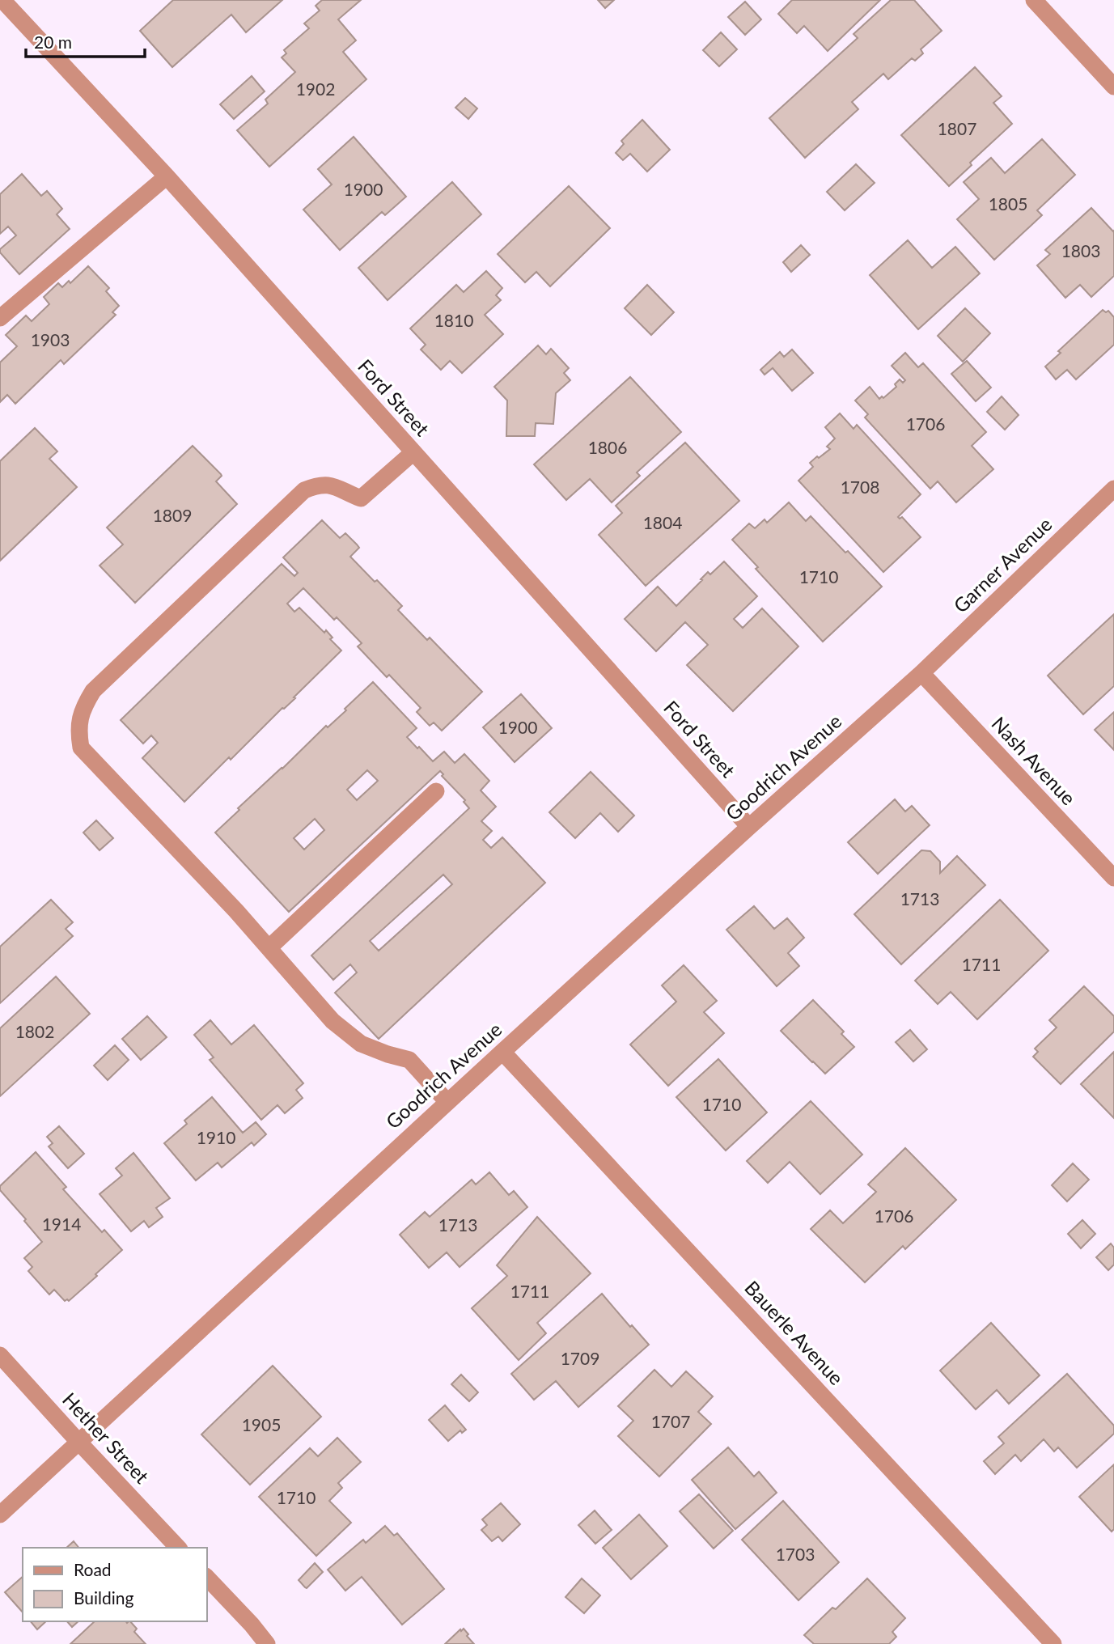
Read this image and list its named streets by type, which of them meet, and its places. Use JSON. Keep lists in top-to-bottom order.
{
  "streets": {
    "street": [
      "Ford Street",
      "Garner Avenue",
      "Nash Avenue",
      "Goodrich Avenue",
      "Bauerle Avenue",
      "Hether Street"
    ]
  },
  "crossings": [
    ["Ford Street", "Goodrich Avenue"],
    ["Garner Avenue", "Nash Avenue"],
    ["Garner Avenue", "Goodrich Avenue"],
    ["Nash Avenue", "Goodrich Avenue"],
    ["Goodrich Avenue", "Bauerle Avenue"],
    ["Goodrich Avenue", "Hether Street"]
  ],
  "house_numbers": [
    "1902",
    "1807",
    "1900",
    "1805",
    "1803",
    "1810",
    "1903",
    "1706",
    "1806",
    "1708",
    "1809",
    "1804",
    "1710",
    "1900",
    "1713",
    "1711",
    "1802",
    "1710",
    "1910",
    "1706",
    "1914",
    "1713",
    "1711",
    "1709",
    "1707",
    "1905",
    "1710",
    "1703"
  ],
  "legend": ["Road", "Building"],
  "scale_bar": "20 m"
}
